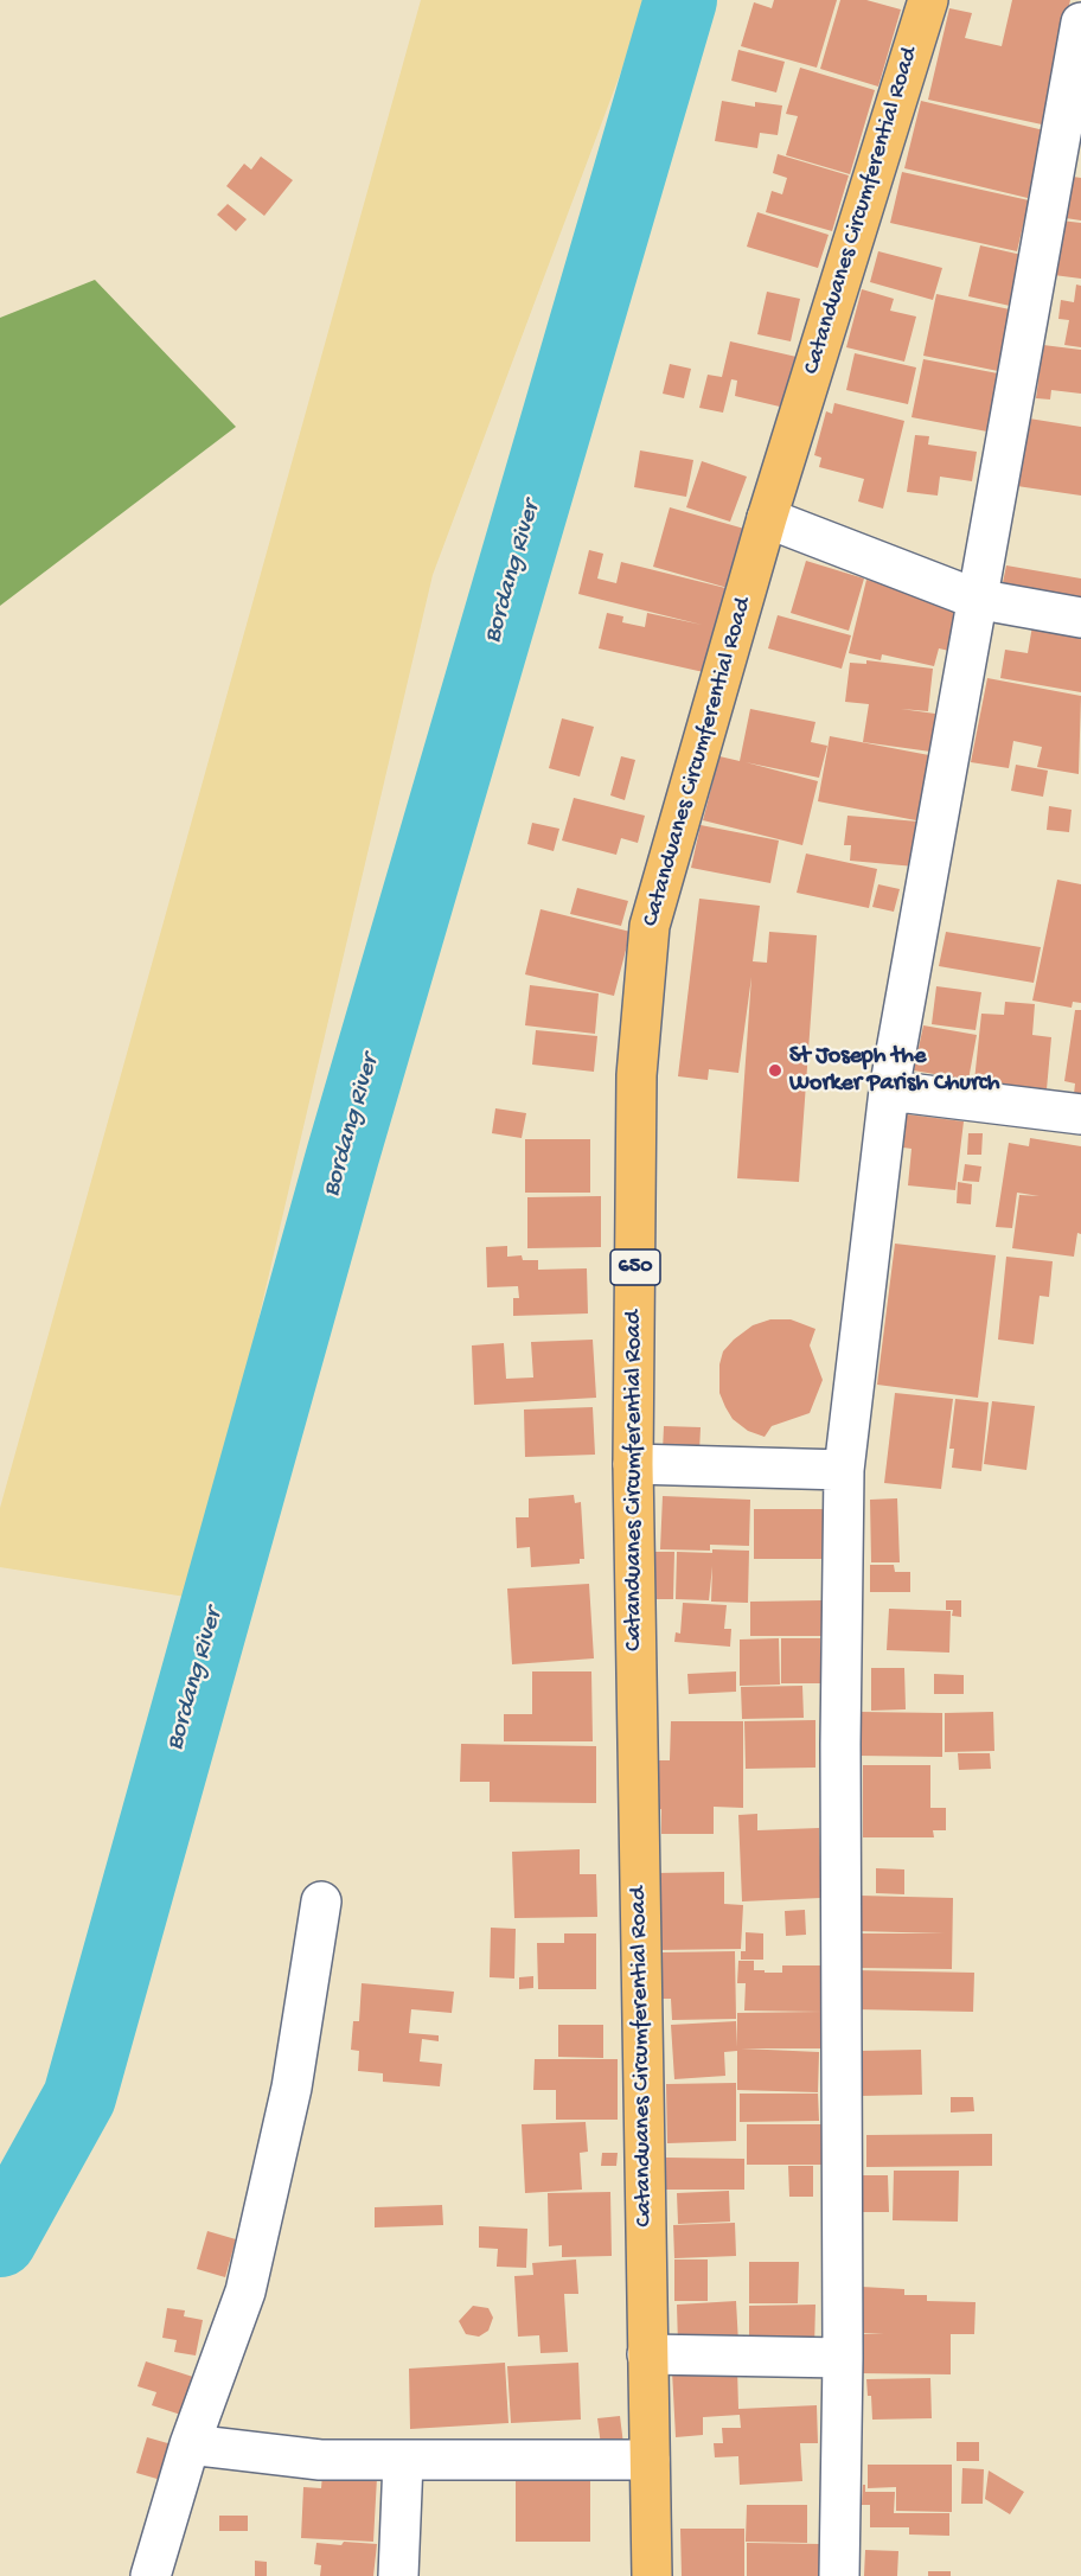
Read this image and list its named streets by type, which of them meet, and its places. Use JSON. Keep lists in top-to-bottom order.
{
  "streets": {
    "main road": ["Catanduanes Circumferential Road", "650"]
  },
  "water": ["Bordang River"],
  "places": ["St Joseph the Worker Parish Church"]
}
